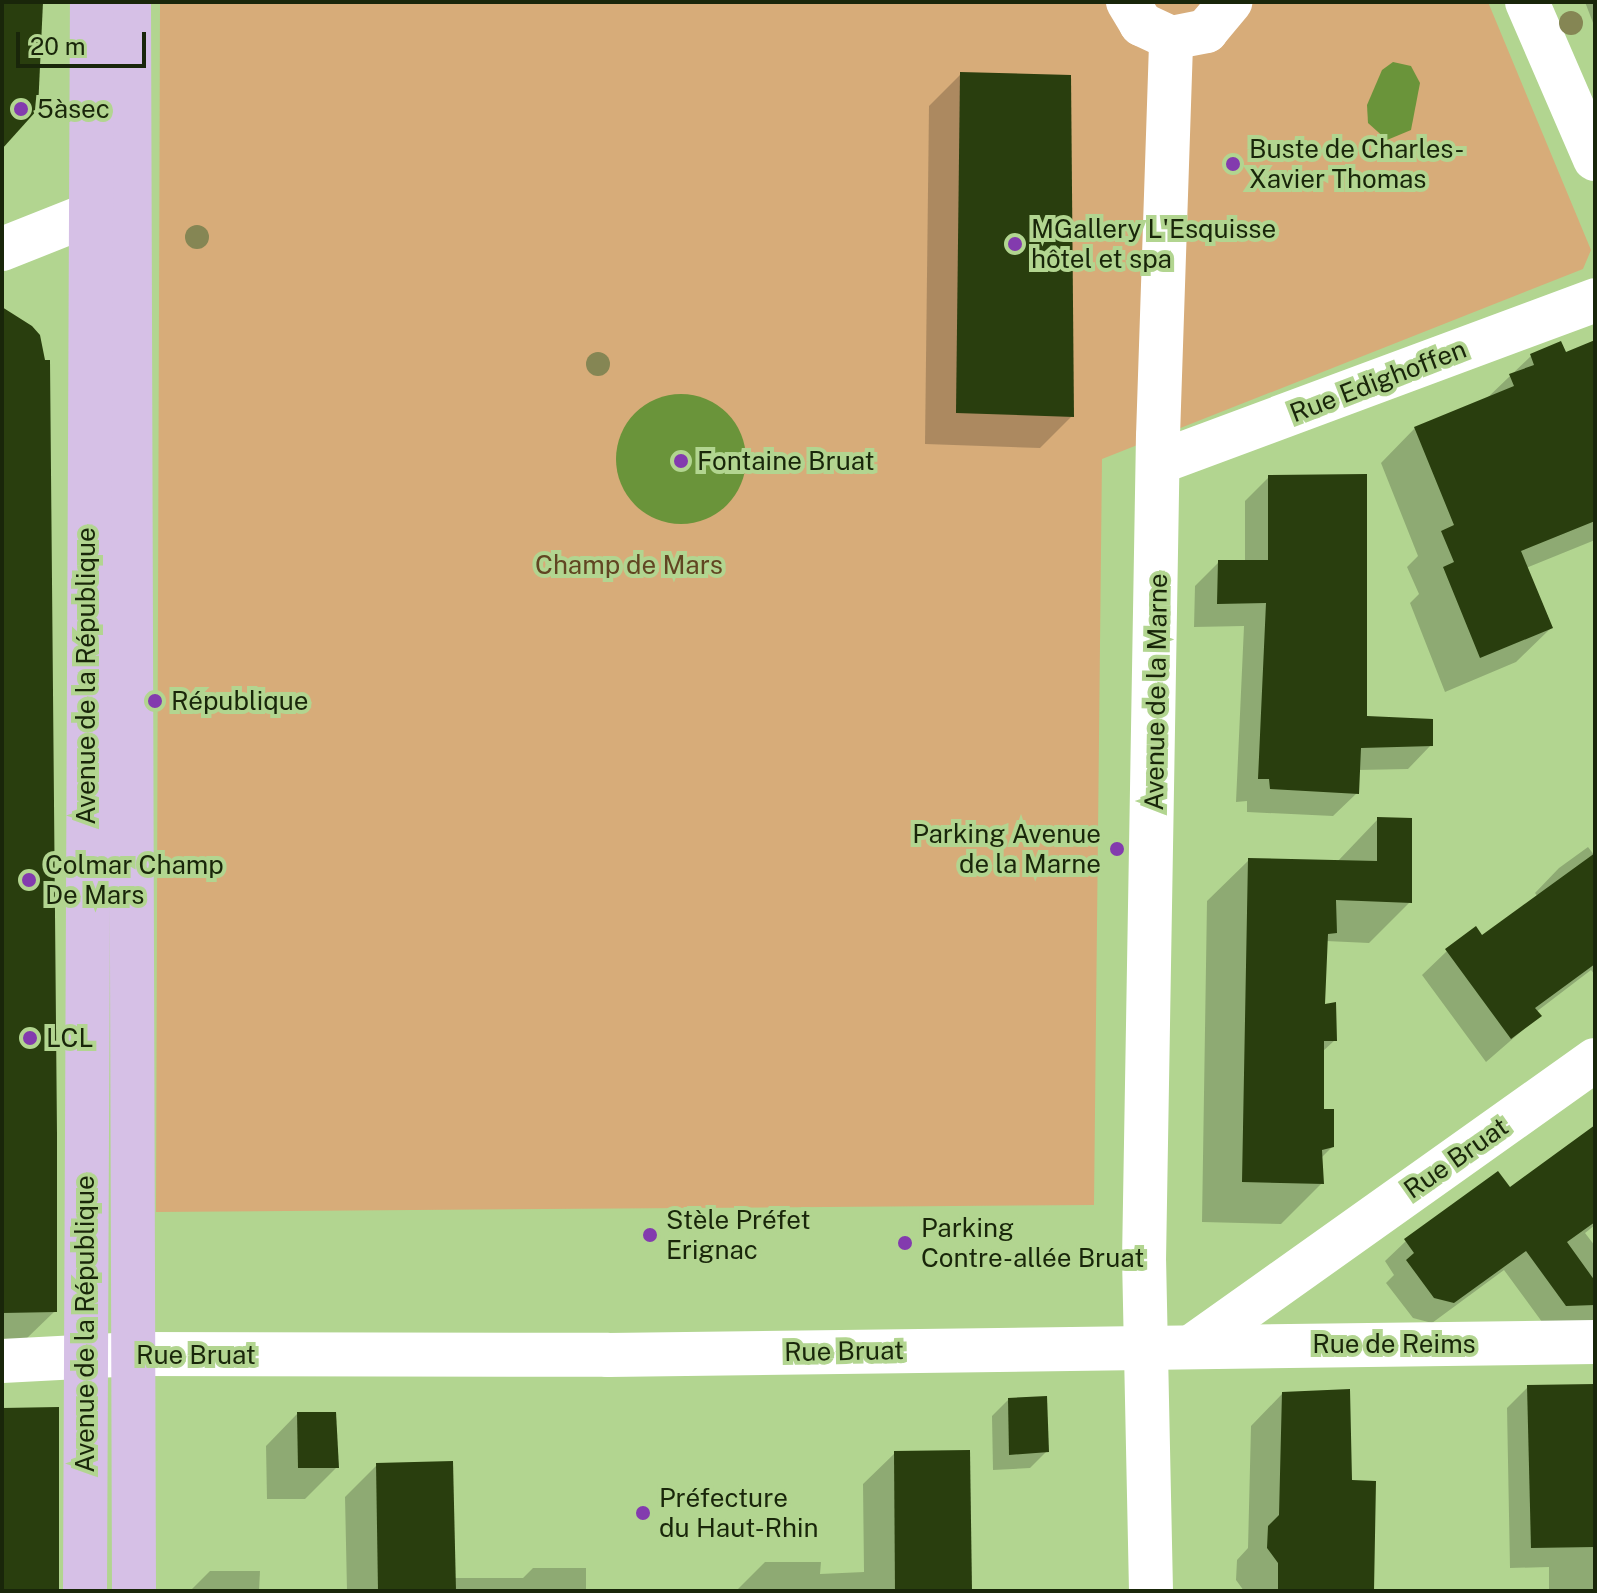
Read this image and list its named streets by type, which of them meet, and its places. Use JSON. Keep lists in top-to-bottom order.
{
  "streets": {
    "main road": ["Avenue de la République"],
    "street": [
      "Rue Edighoffen",
      "Avenue de la Marne",
      "Rue Bruat",
      "Rue de Reims"
    ]
  },
  "crossings": [
    ["Rue Edighoffen", "Avenue de la Marne"],
    ["Avenue de la République", "Rue Bruat"],
    ["Avenue de la Marne", "Rue Bruat"],
    ["Rue Bruat", "Rue de Reims"]
  ],
  "parks": ["Champ de Mars"],
  "places": [
    "5àsec",
    "Buste de Charles- Xavier Thomas",
    "MGallery L'Esquisse hôtel et spa",
    "Fontaine Bruat",
    "République",
    "Parking Avenue de la Marne",
    "Colmar Champ De Mars",
    "LCL",
    "Stèle Préfet Erignac",
    "Parking Contre-allée Bruat",
    "Préfecture du Haut-Rhin"
  ],
  "scale_bar": "20 m"
}
